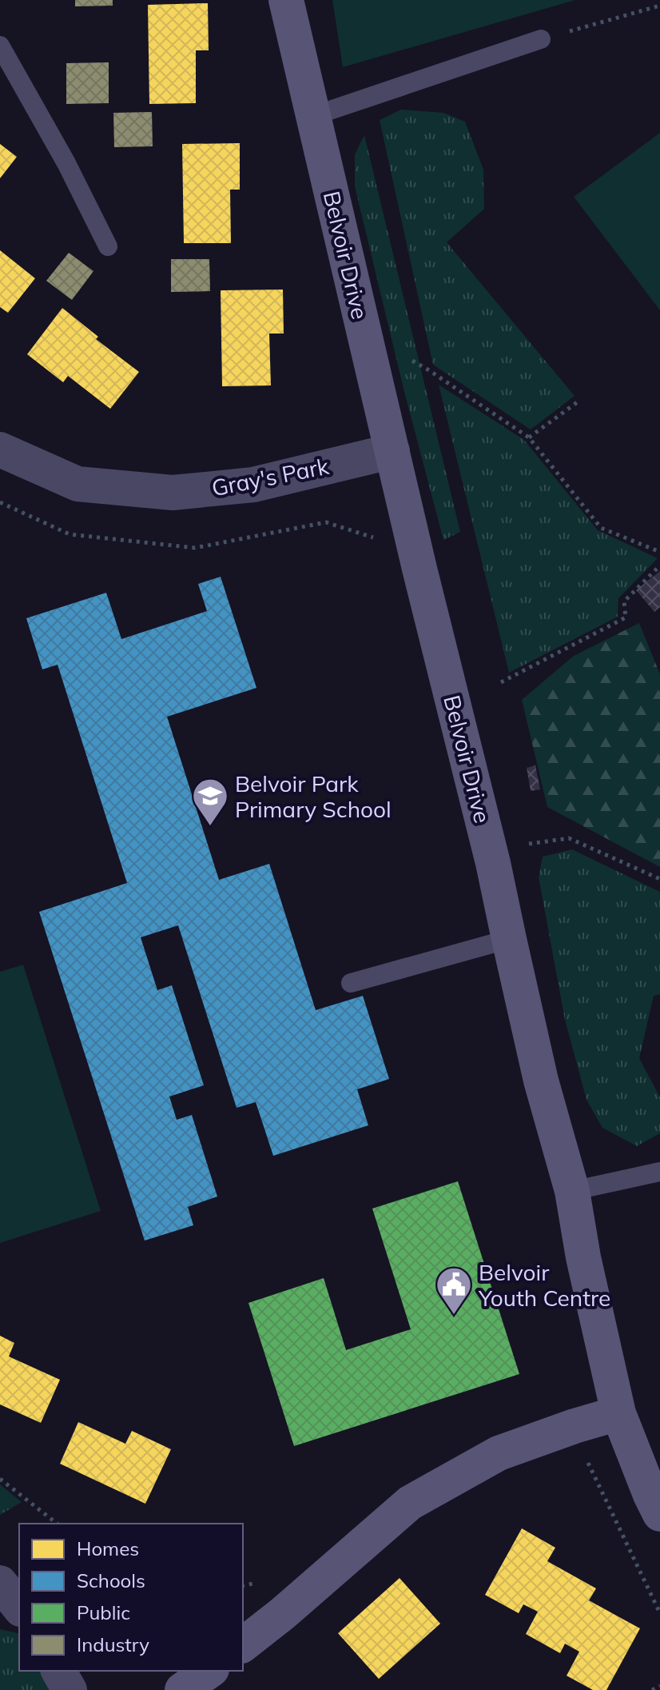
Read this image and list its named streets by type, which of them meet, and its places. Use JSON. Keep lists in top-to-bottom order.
{
  "streets": {
    "street": ["Belvoir Drive", "Gray's Park"]
  },
  "crossings": [
    ["Belvoir Drive", "Gray's Park"]
  ],
  "places": {
    "school or university": ["Belvoir Park Primary School"],
    "public building": ["Belvoir Youth Centre"]
  },
  "legend": [
    "Homes",
    "Schools",
    "Public",
    "Industry"
  ]
}
